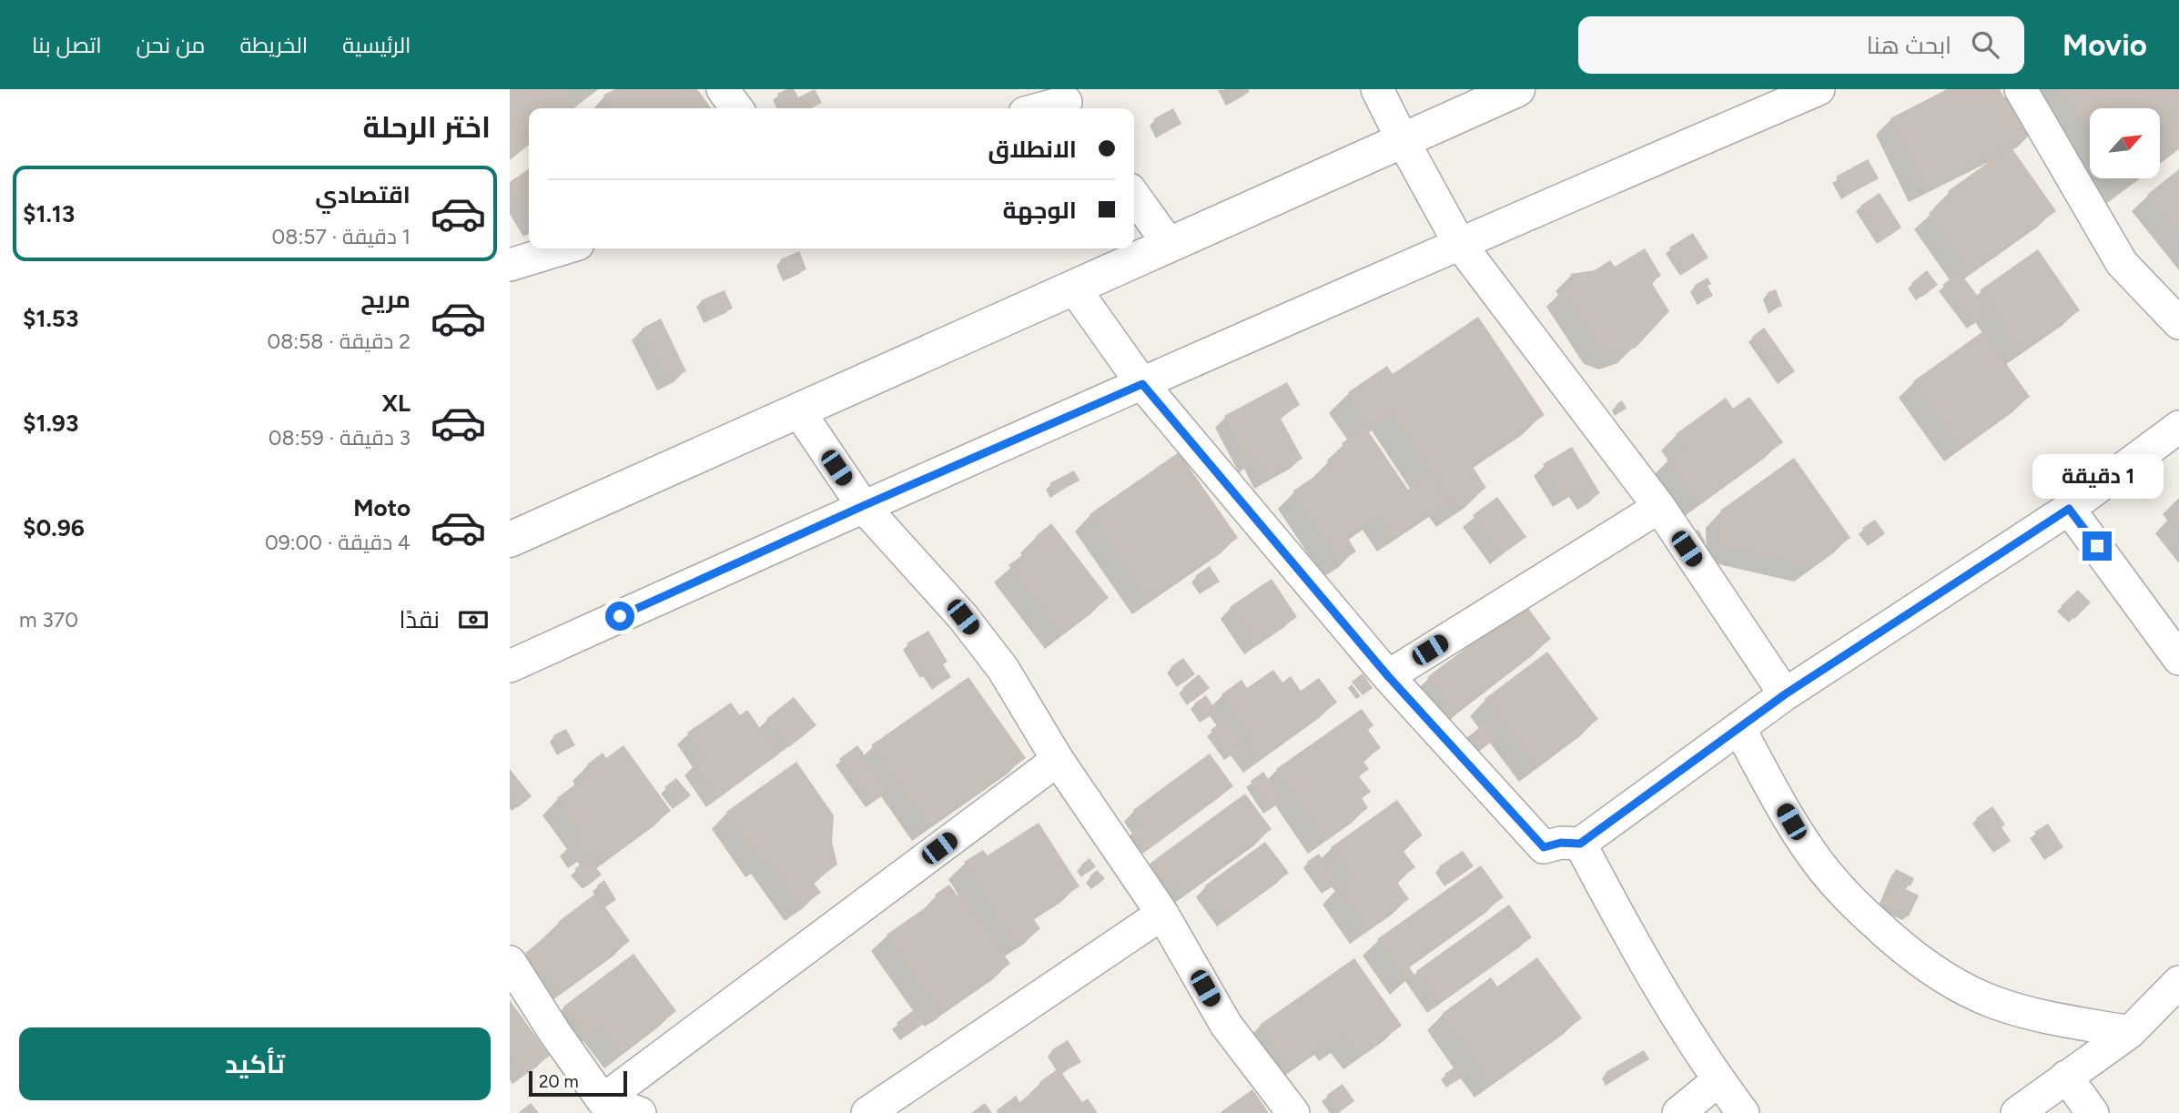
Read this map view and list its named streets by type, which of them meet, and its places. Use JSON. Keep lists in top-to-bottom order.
{
  "scale_bar": "20 m",
  "north": "top right",
  "page": {
    "header": "Movio",
    "search": "ابحث هنا",
    "nav": [
      "الرئيسية",
      "الخريطة",
      "من نحن",
      "اتصل بنا"
    ],
    "heading": "اختر الرحلة",
    "banner": ["الانطلاق", "الوجهة"],
    "list": [
      {
        "name": "اقتصادي",
        "note": "1 دقيقة · 08:57",
        "value": "$1.13"
      },
      {
        "name": "مريح",
        "note": "2 دقيقة · 08:58",
        "value": "$1.53"
      },
      {
        "name": "XL",
        "note": "3 دقيقة · 08:59",
        "value": "$1.93"
      },
      {
        "name": "Moto",
        "note": "4 دقيقة · 09:00",
        "value": "$0.96"
      }
    ],
    "bubble": "1 دقيقة",
    "pay": ["نقدًا", "370 m"],
    "buttons": "تأكيد",
    "scale": "20 m"
  }
}
